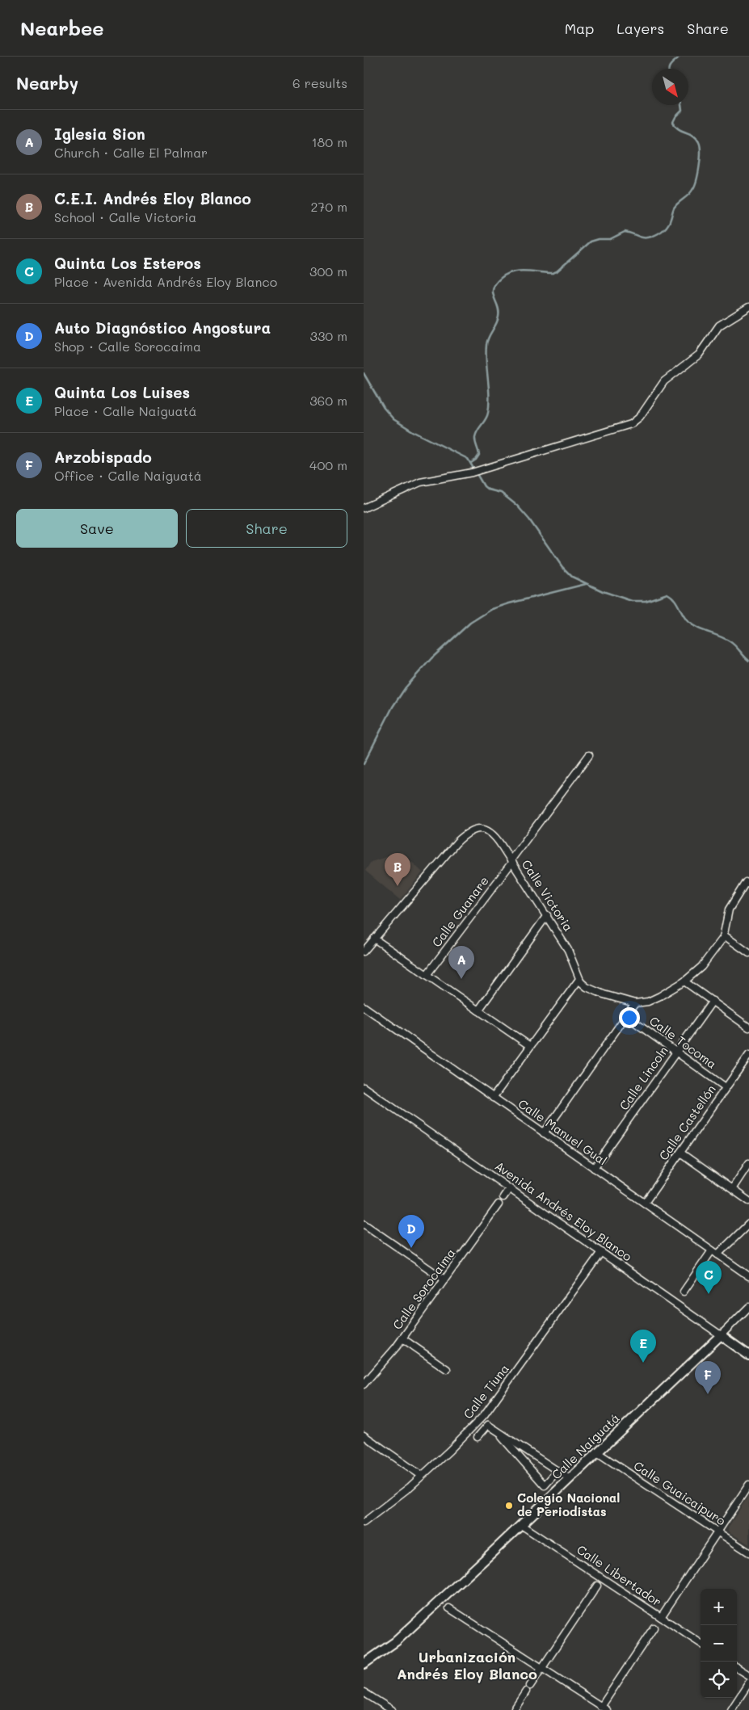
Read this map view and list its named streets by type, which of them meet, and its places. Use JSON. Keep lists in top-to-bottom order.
{
  "streets": {
    "street": [
      "Calle Victoria",
      "Calle Guanare",
      "Calle Tocoma",
      "Calle Lincoln",
      "Calle Castellón",
      "Calle Manuel Gual",
      "Avenida Andrés Eloy Blanco",
      "Calle Sorocaima",
      "Calle Tiuna",
      "Calle Naiguatá",
      "Calle Guaicaipuro",
      "Calle Libertador"
    ]
  },
  "crossings": [
    ["Calle Victoria", "Calle Guanare"],
    ["Calle Tocoma", "Calle Lincoln"],
    ["Calle Tocoma", "Calle Castellón"],
    ["Calle Lincoln", "Calle Manuel Gual"],
    ["Calle Castellón", "Calle Manuel Gual"],
    ["Avenida Andrés Eloy Blanco", "Calle Tiuna"],
    ["Avenida Andrés Eloy Blanco", "Calle Naiguatá"],
    ["Calle Naiguatá", "Calle Guaicaipuro"],
    ["Calle Naiguatá", "Calle Libertador"]
  ],
  "districts": ["Urbanización Andrés Eloy Blanco"],
  "places": ["Colegio Nacional de Periodistas"],
  "north": "bottom right",
  "page": {
    "header": "Nearbee",
    "nav": ["Map", "Layers", "Share"],
    "heading": ["Nearby", "6 results"],
    "list": [
      {
        "mark": "A",
        "name": "Iglesia Sion",
        "note": "Church · Calle El Palmar",
        "value": "180 m"
      },
      {
        "mark": "B",
        "name": "C.E.I. Andrés Eloy Blanco",
        "note": "School · Calle Victoria",
        "value": "270 m"
      },
      {
        "mark": "C",
        "name": "Quinta Los Esteros",
        "note": "Place · Avenida Andrés Eloy Blanco",
        "value": "300 m"
      },
      {
        "mark": "D",
        "name": "Auto Diagnóstico Angostura",
        "note": "Shop · Calle Sorocaima",
        "value": "330 m"
      },
      {
        "mark": "E",
        "name": "Quinta Los Luises",
        "note": "Place · Calle Naiguatá",
        "value": "360 m"
      },
      {
        "mark": "F",
        "name": "Arzobispado",
        "note": "Office · Calle Naiguatá",
        "value": "400 m"
      }
    ],
    "buttons": ["Save", "Share"],
    "pins": [
      "B",
      "A",
      "D",
      "C",
      "E",
      "F"
    ],
    "map_buttons": ["+", "−"]
  }
}
